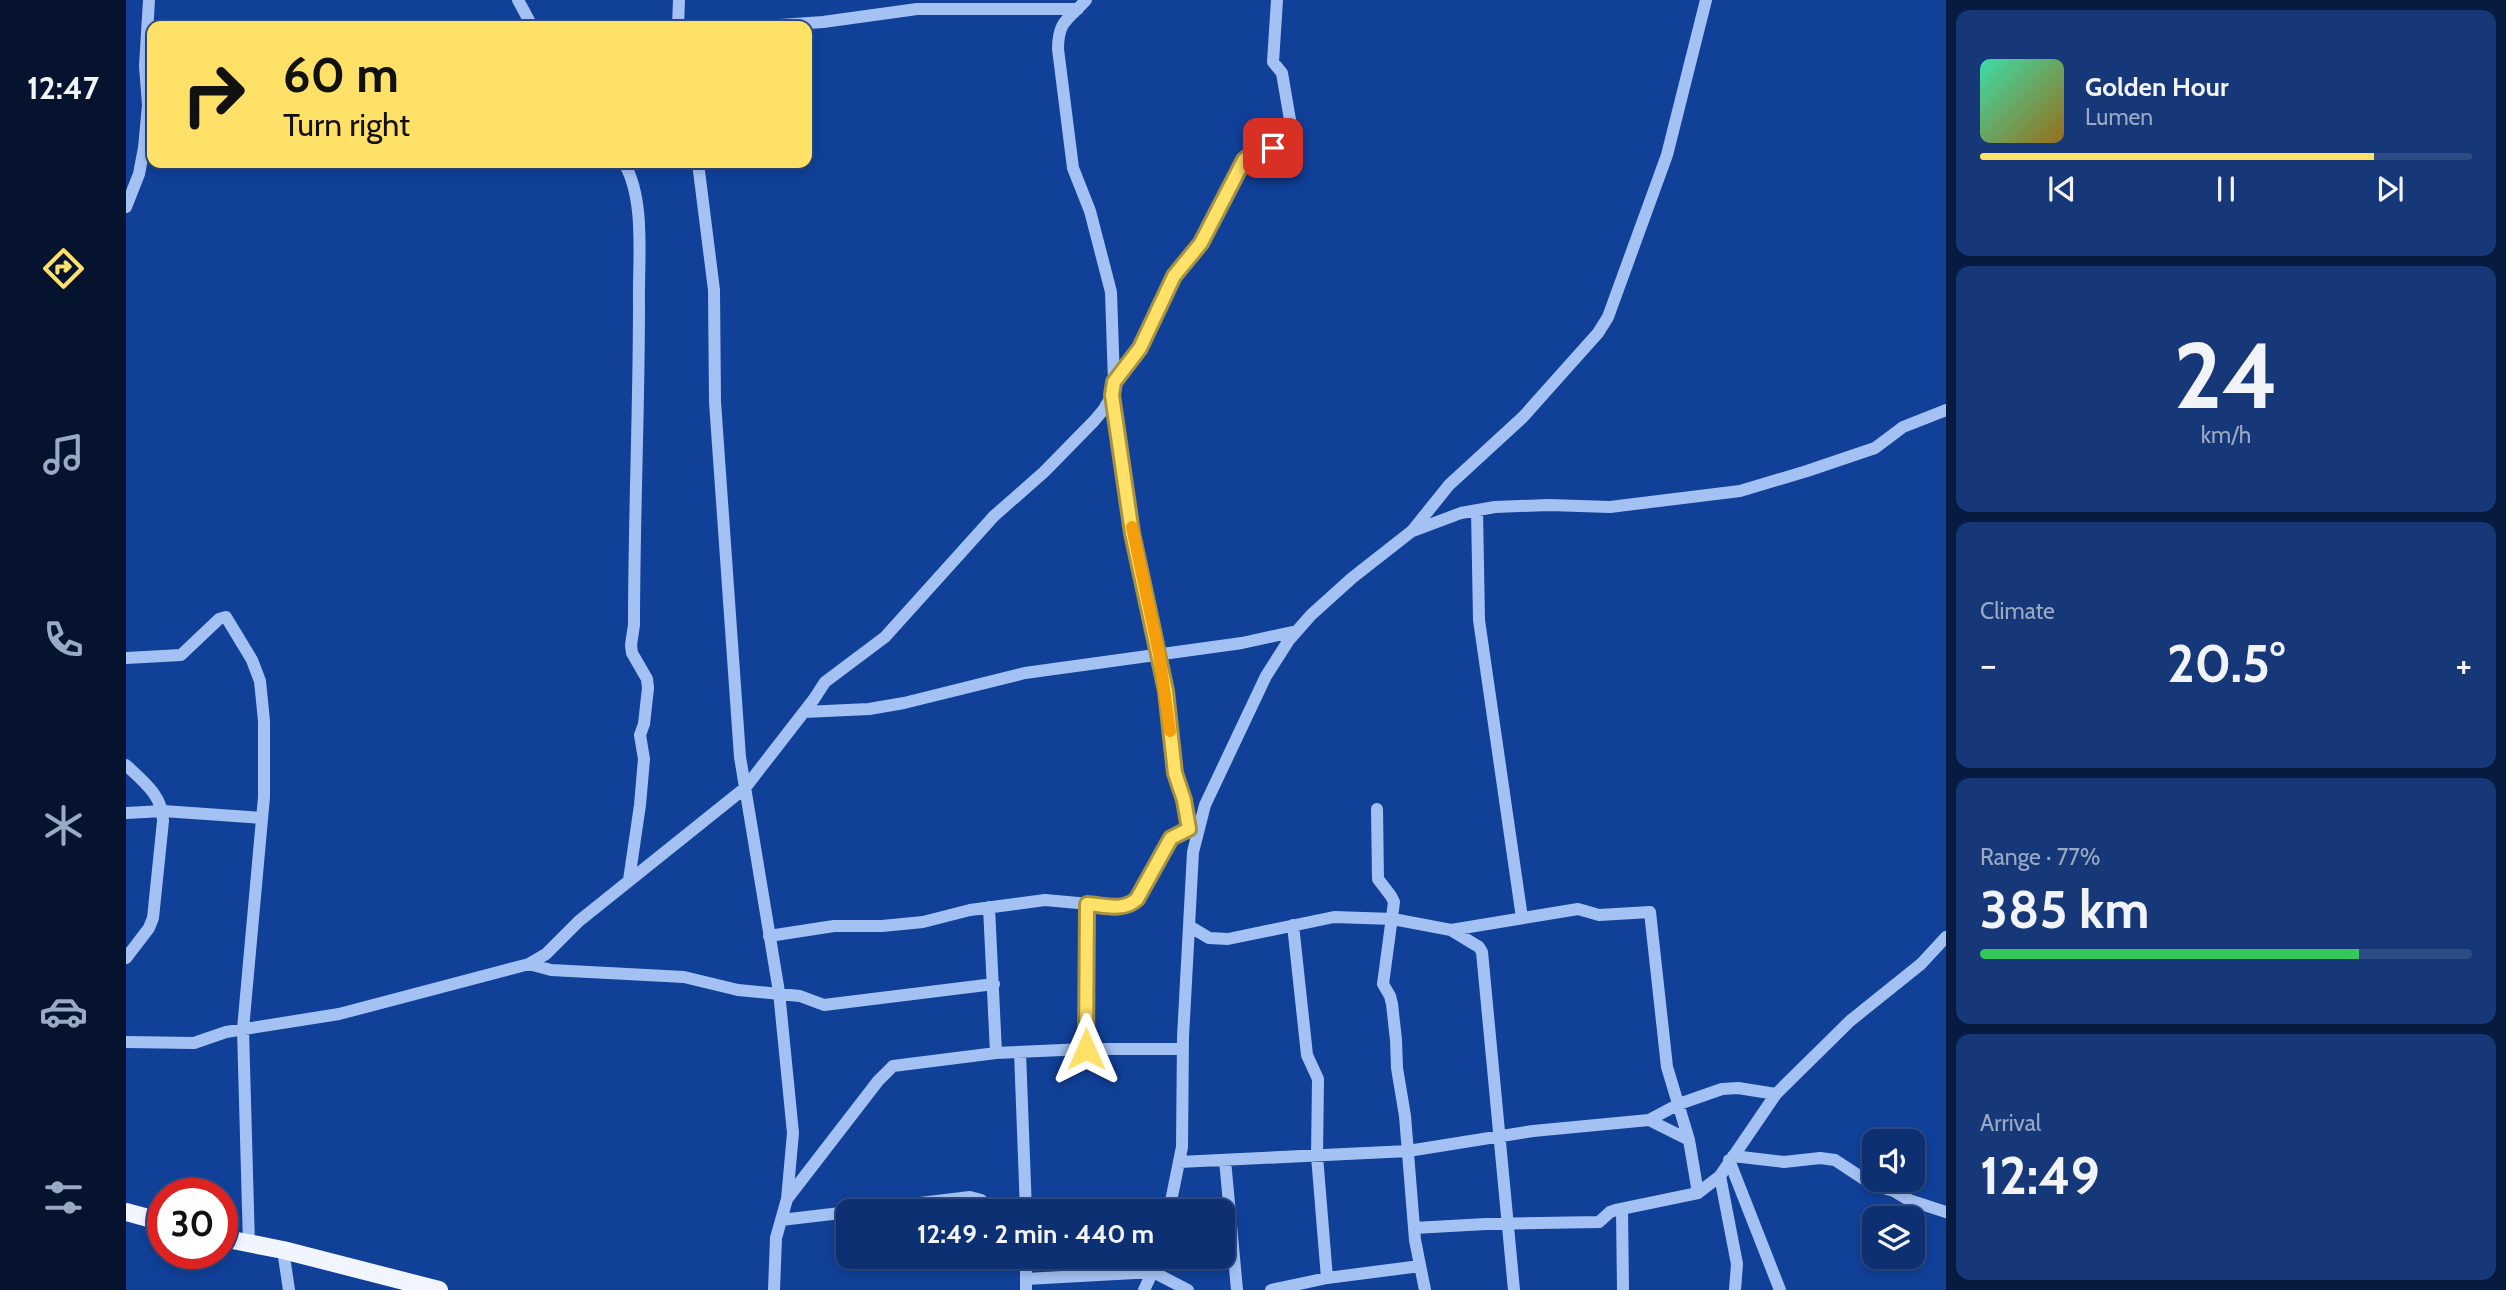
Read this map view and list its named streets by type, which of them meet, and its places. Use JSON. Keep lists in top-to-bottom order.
{
  "page": {
    "tabs": "12:47",
    "turn": ["60 m", "Turn right"],
    "song": ["Golden Hour", "Lumen"],
    "tile": [
      ["24", "km/h"],
      "Climate",
      ["Range · 77%", "385 km"],
      ["Arrival", "12:49"]
    ],
    "heat": ["−", "20.5°", "+"],
    "limit": "30",
    "trip": "12:49 · 2 min · 440 m"
  }
}
